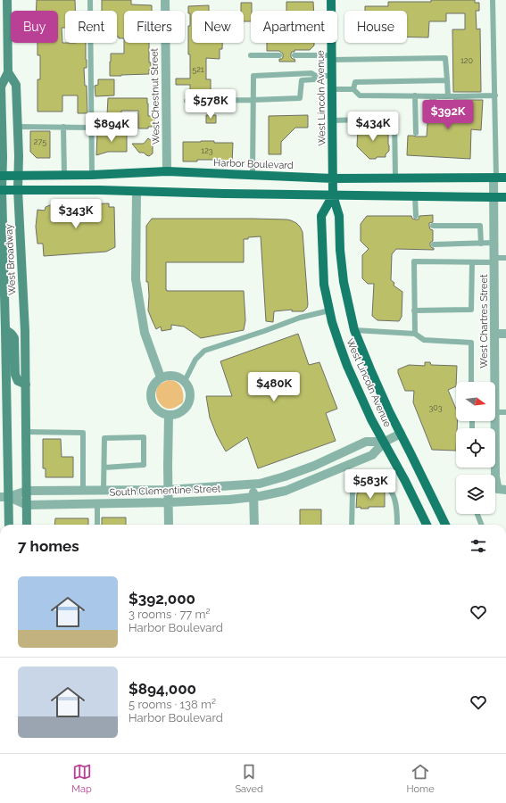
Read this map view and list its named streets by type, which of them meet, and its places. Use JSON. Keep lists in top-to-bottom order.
{
  "streets": {
    "main road": ["West Lincoln Avenue", "Harbor Boulevard", "West Broadway"],
    "street": ["West Chestnut Street", "West Chartres Street", "South Clementine Street"]
  },
  "crossings": [
    ["West Chestnut Street", "Harbor Boulevard"],
    ["West Lincoln Avenue", "Harbor Boulevard"],
    ["West Lincoln Avenue", "South Clementine Street"],
    ["Harbor Boulevard", "West Broadway"],
    ["Harbor Boulevard", "West Chartres Street"],
    ["West Broadway", "South Clementine Street"]
  ],
  "house_numbers": [
    "120",
    "521",
    "275",
    "123",
    "303"
  ],
  "north": "right",
  "page": {
    "chip": [
      "Buy",
      "Rent",
      "Filters",
      "New",
      "Apartment",
      "House"
    ],
    "price": [
      "$578K",
      "$392K",
      "$434K",
      "$894K",
      "$343K",
      "$480K",
      "$583K"
    ],
    "heading": "7 homes",
    "list": [
      {
        "name": "$392,000",
        "note": "3 rooms · 77 m² · Harbor Boulevard"
      },
      {
        "name": "$894,000",
        "note": "5 rooms · 138 m² · Harbor Boulevard"
      }
    ],
    "tabs": ["Map", "Saved", "Home"]
  }
}
